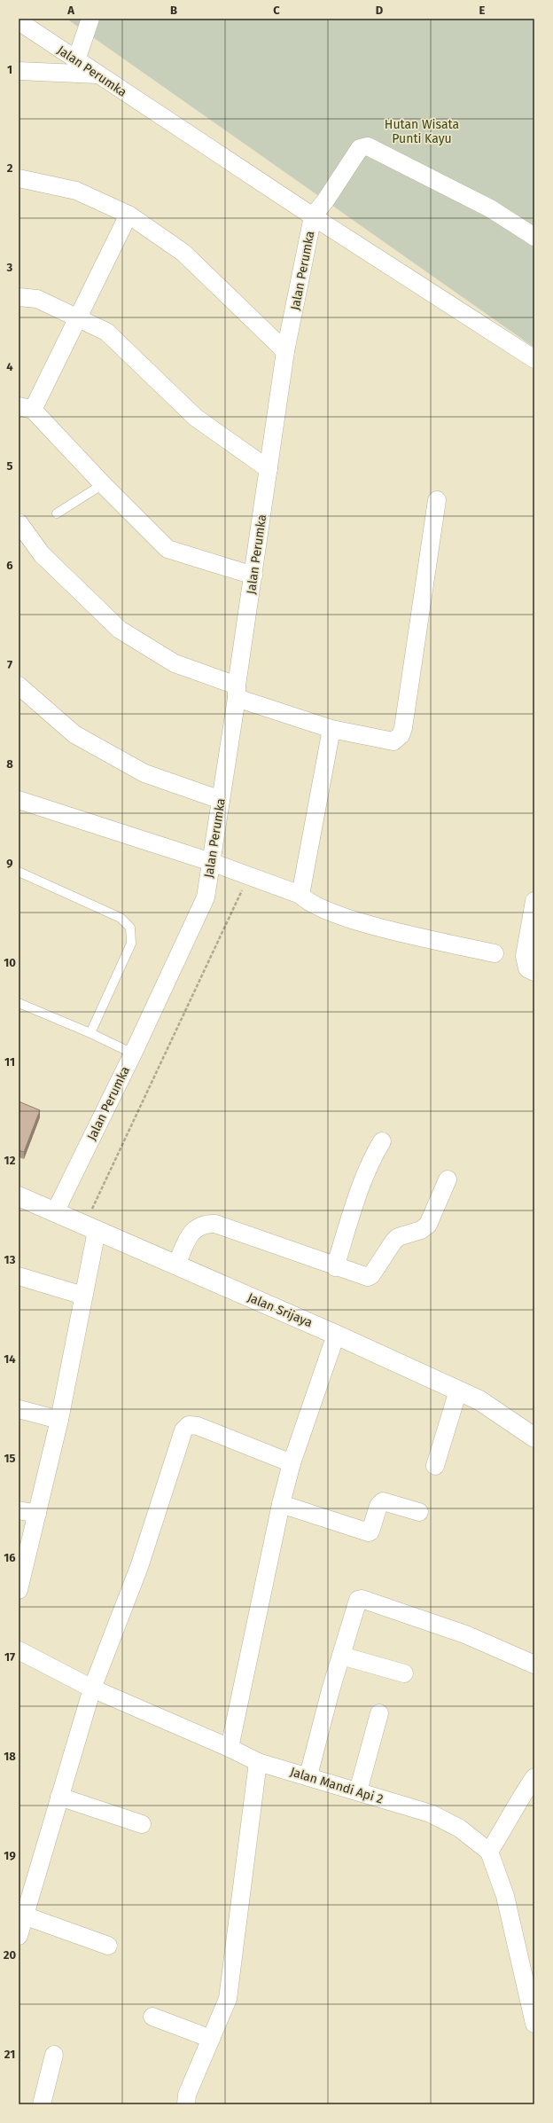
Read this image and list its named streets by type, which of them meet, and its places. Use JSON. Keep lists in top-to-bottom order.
{
  "streets": {
    "street": ["Jalan Perumka", "Jalan Srijaya", "Jalan Mandi Api 2"]
  },
  "crossings": [
    ["Jalan Perumka", "Jalan Srijaya"]
  ],
  "parks": ["Hutan Wisata Punti Kayu"],
  "grid": {
    "columns": [
      "A",
      "B",
      "C",
      "D",
      "E"
    ],
    "rows": [
      "1",
      "2",
      "3",
      "4",
      "5",
      "6",
      "7",
      "8",
      "9",
      "10",
      "11",
      "12",
      "13",
      "14",
      "15",
      "16",
      "17",
      "18",
      "19",
      "20",
      "21"
    ]
  }
}
